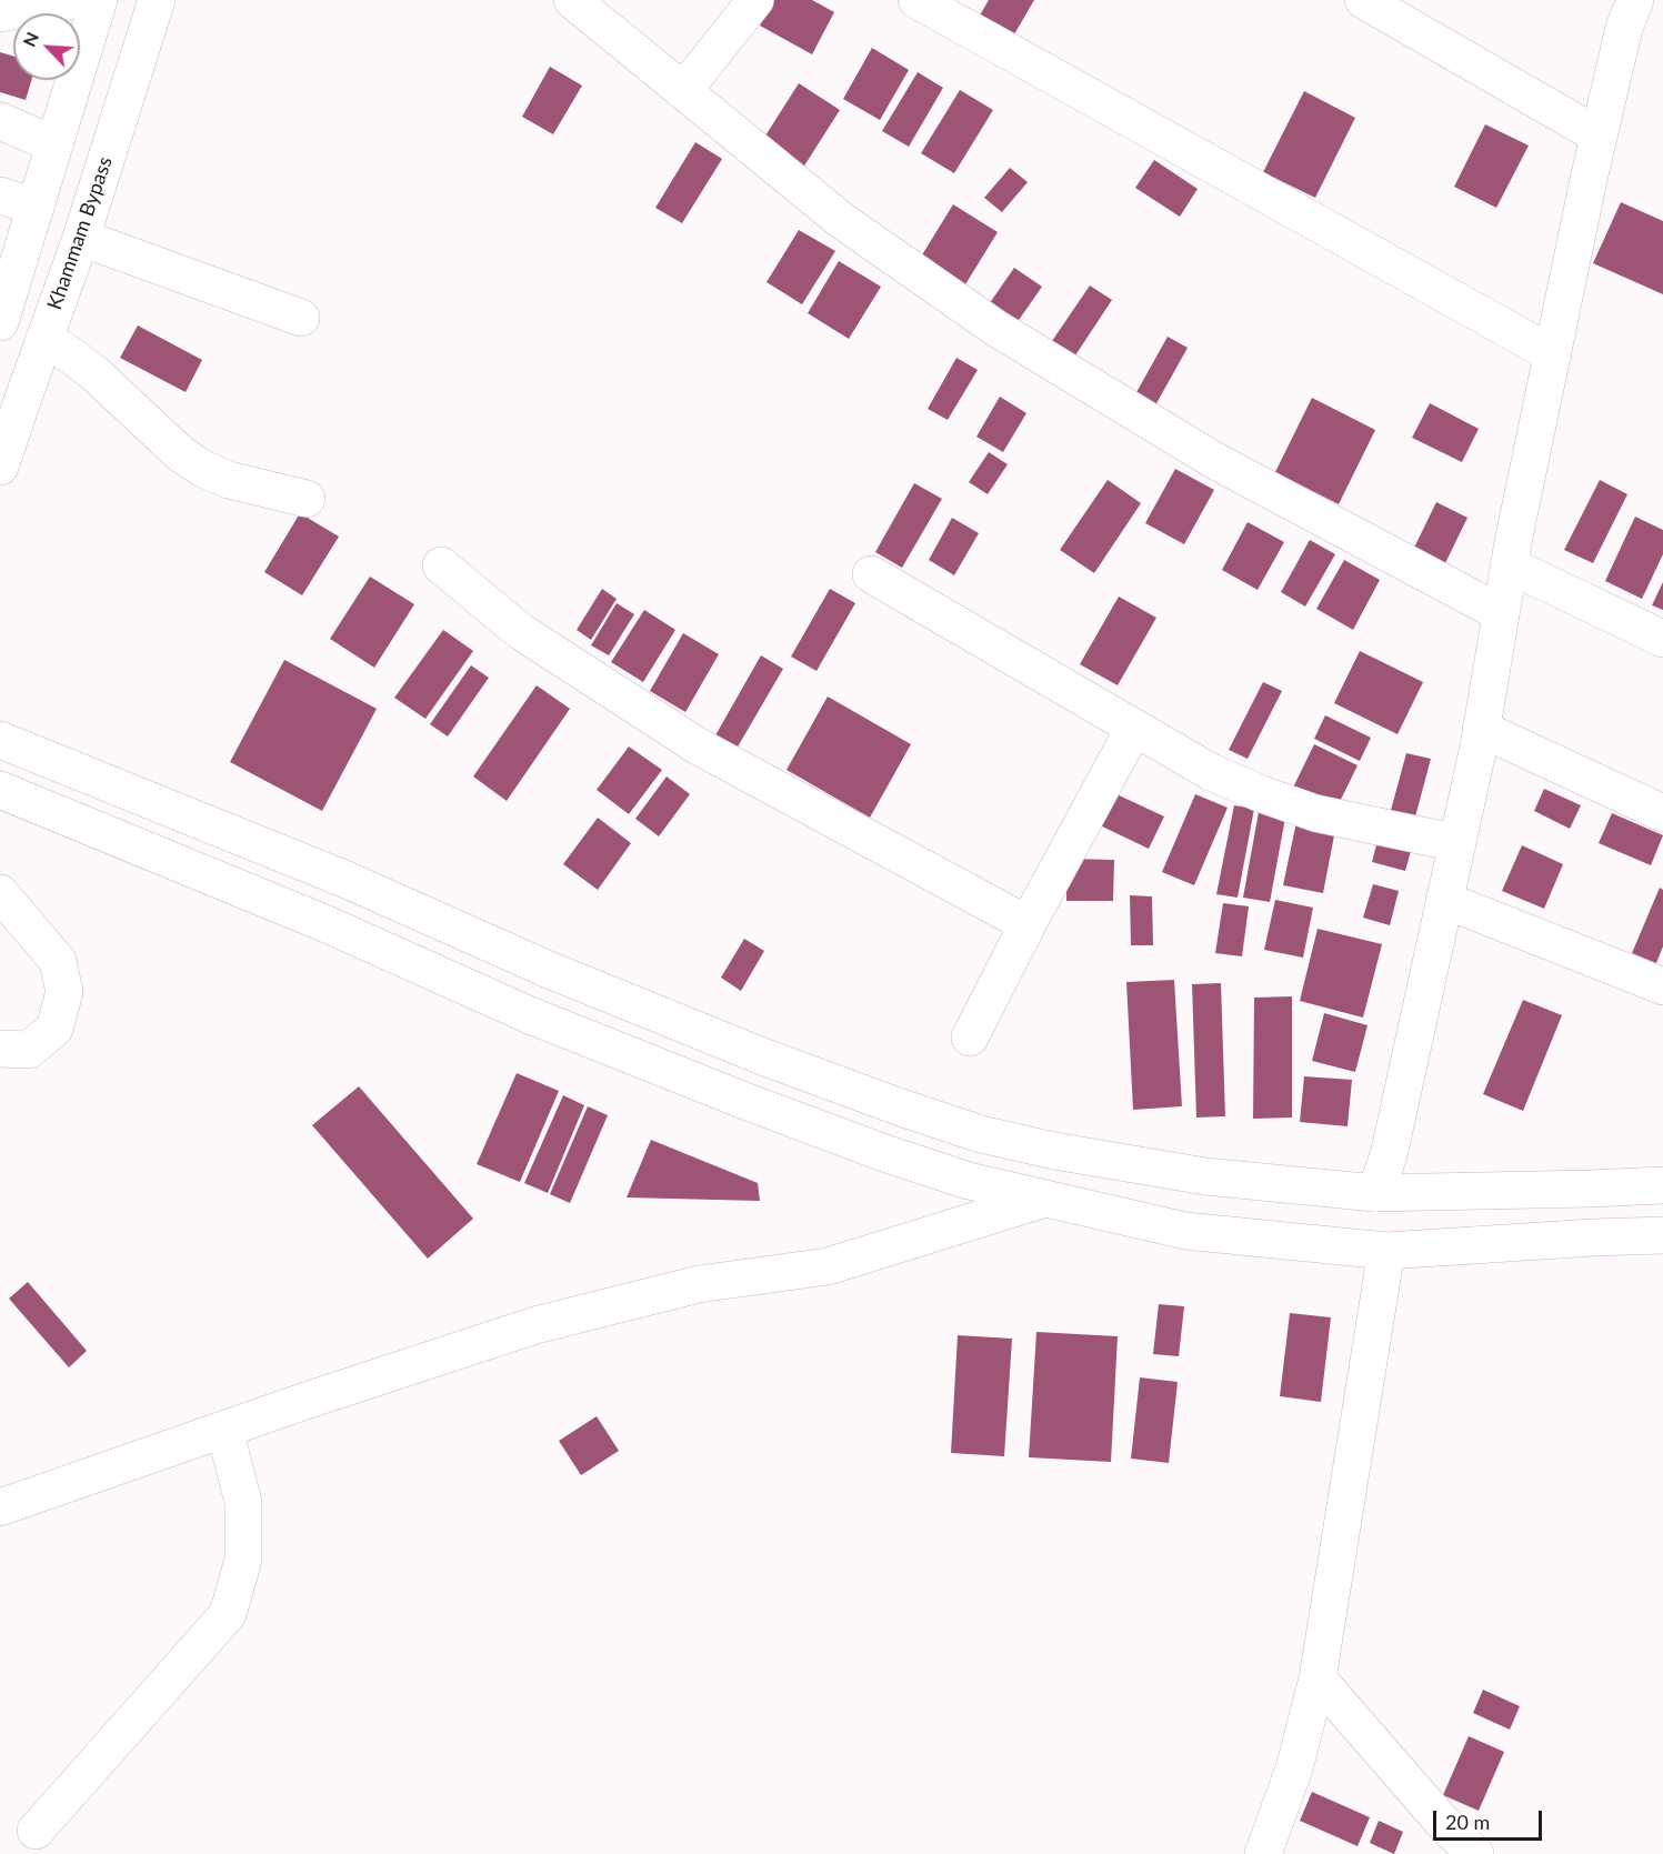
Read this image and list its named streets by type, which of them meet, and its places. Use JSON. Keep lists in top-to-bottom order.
{
  "streets": {
    "main road": ["Khammam Bypass"]
  },
  "scale_bar": "20 m",
  "north": "top left"
}
